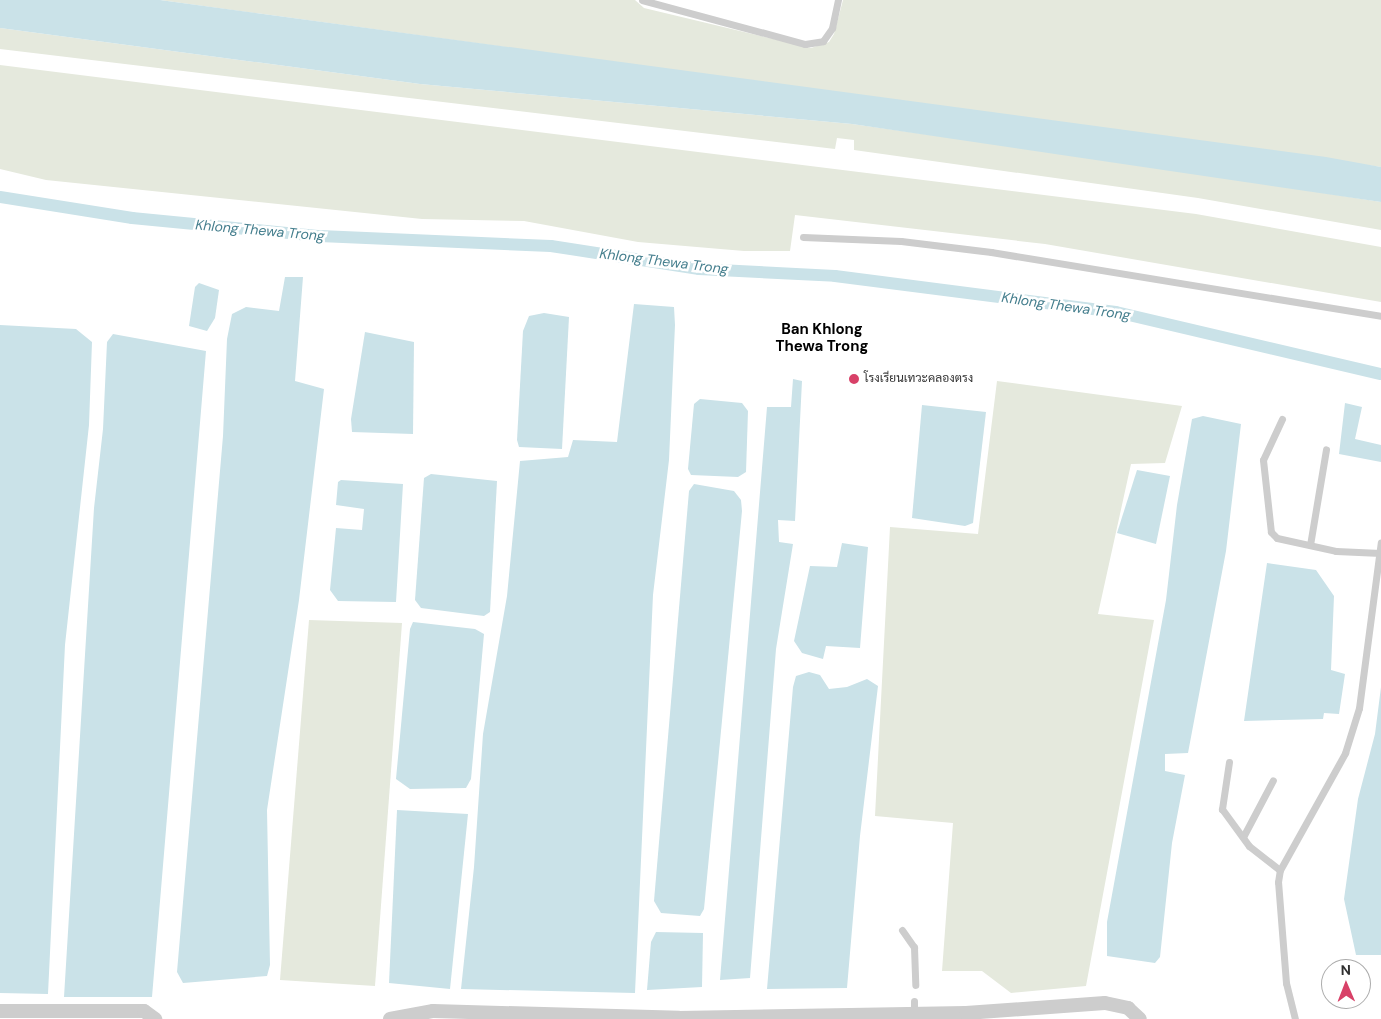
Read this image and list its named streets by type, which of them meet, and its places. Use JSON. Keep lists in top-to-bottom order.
{
  "districts": ["Ban Khlong Thewa Trong"],
  "water": ["Khlong Thewa Trong"],
  "places": ["โรงเรียนเทวะคลองตรง"],
  "north": "top"
}
